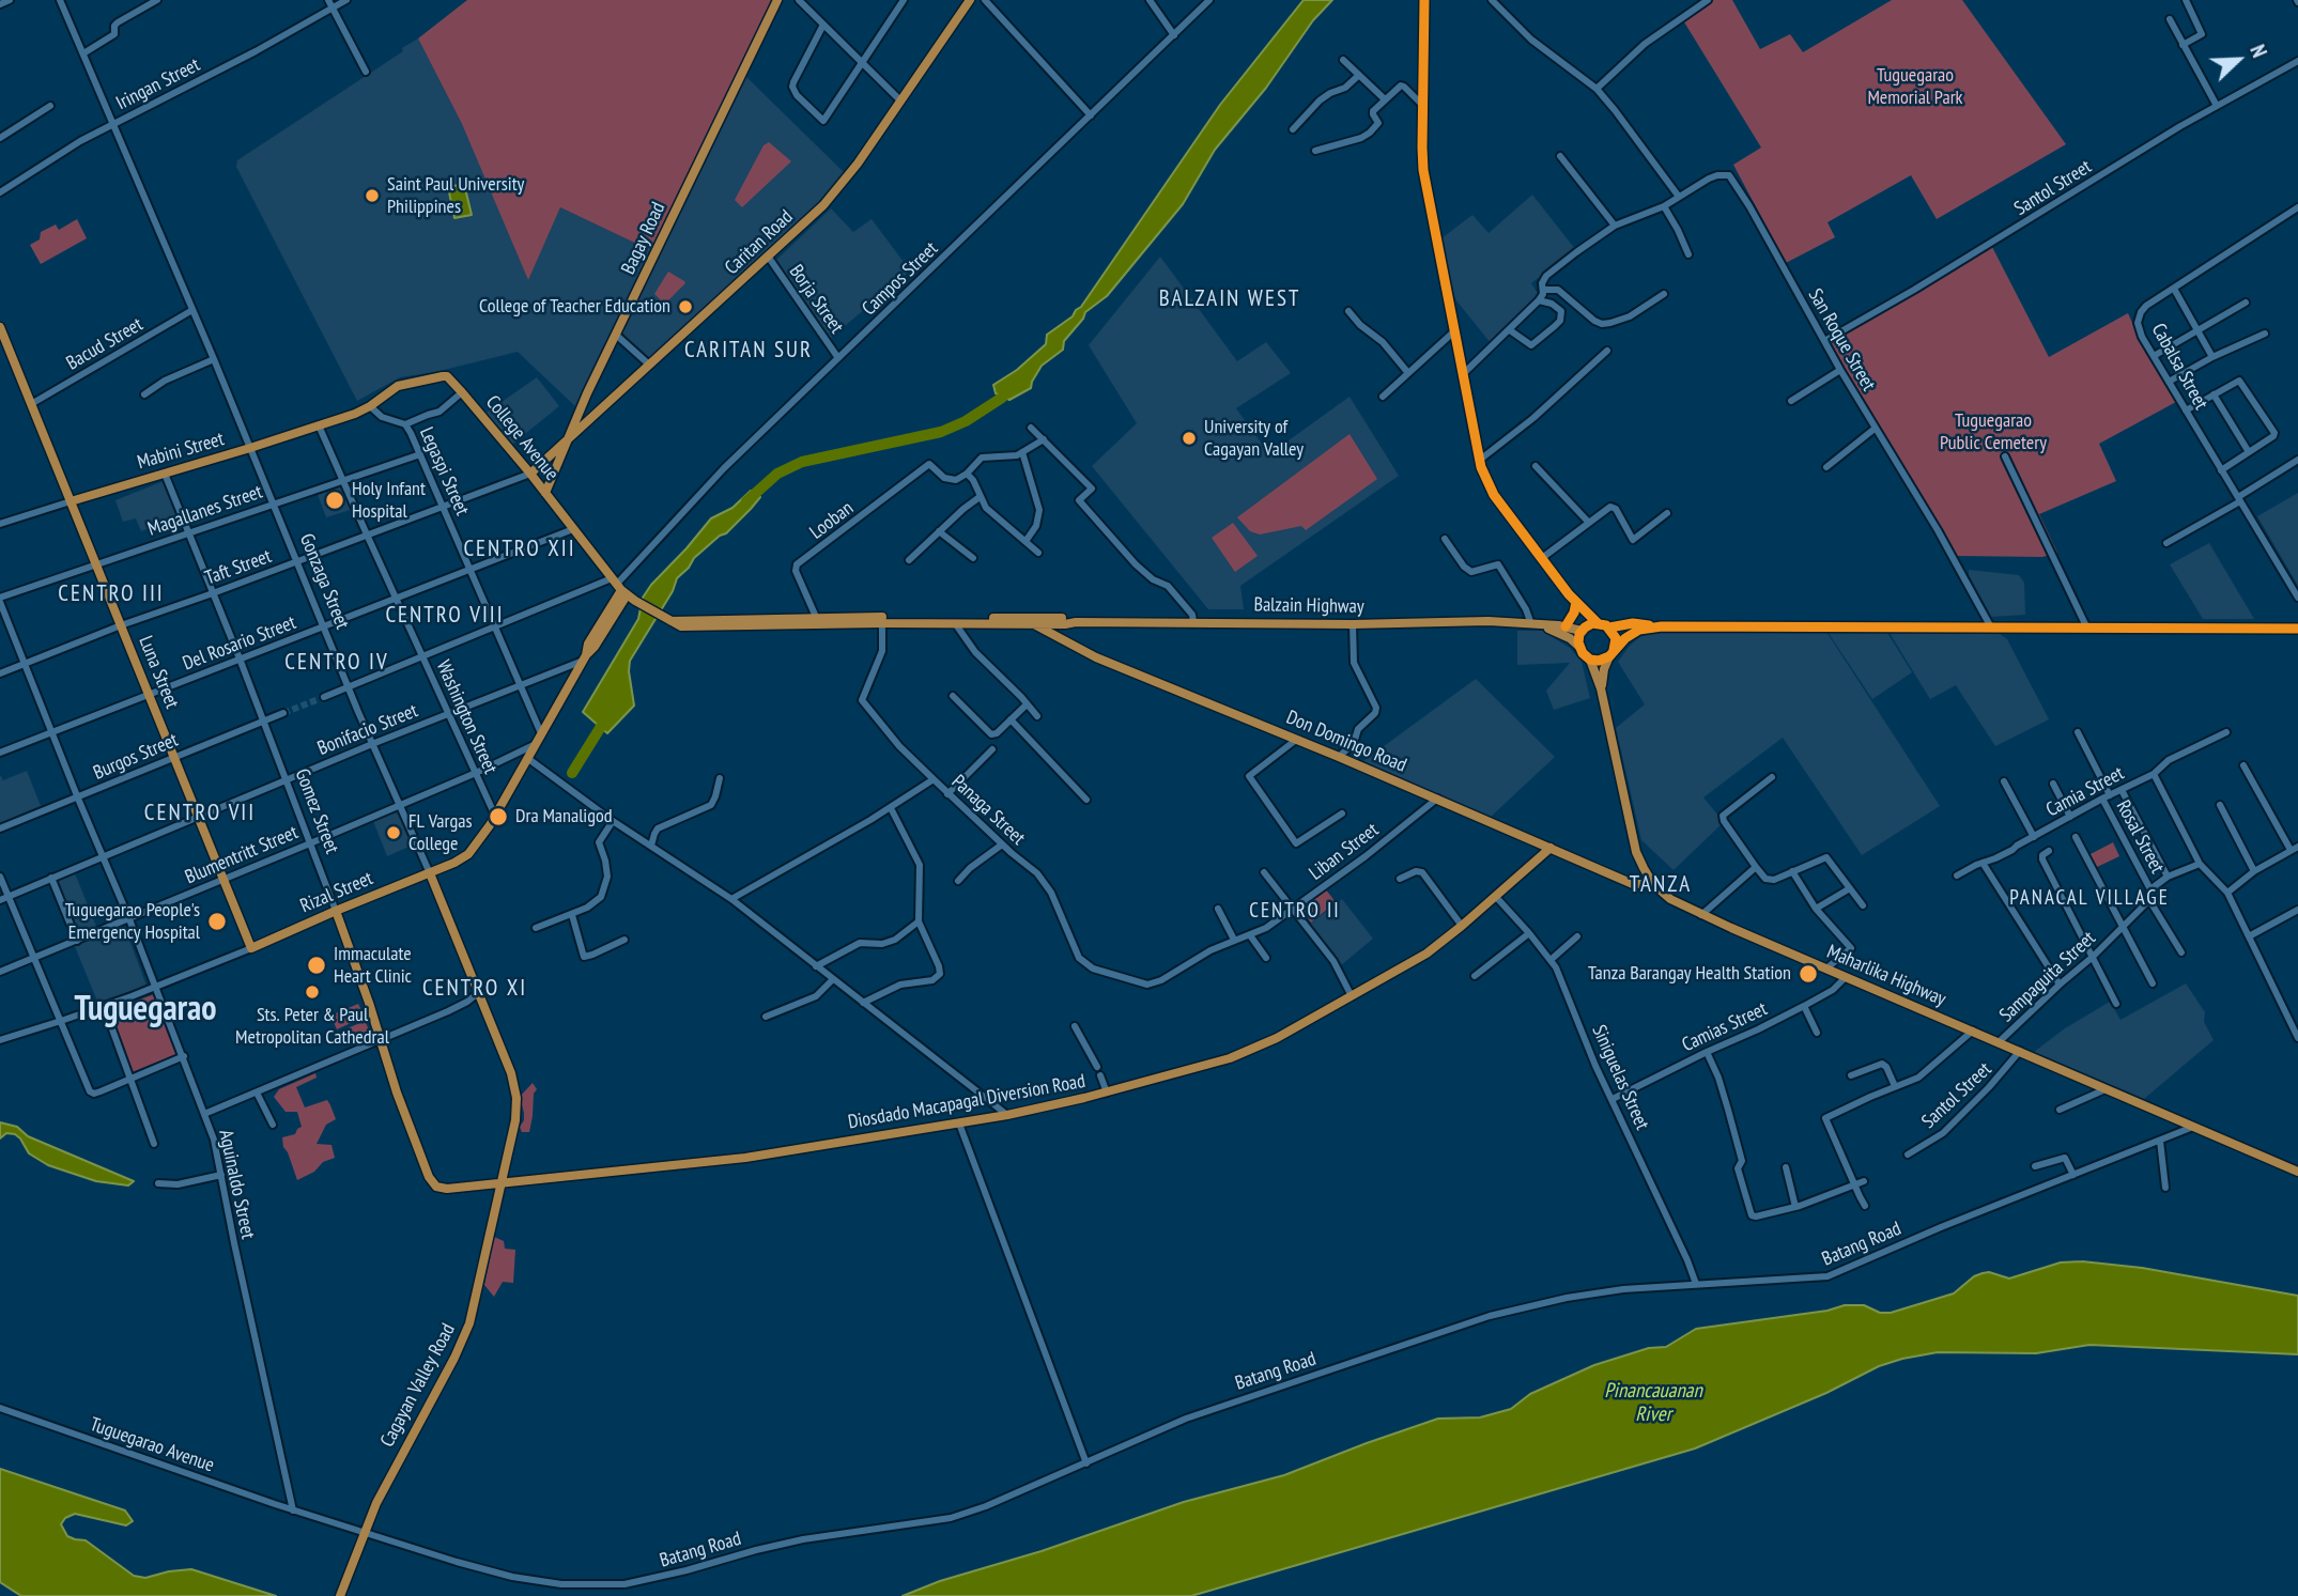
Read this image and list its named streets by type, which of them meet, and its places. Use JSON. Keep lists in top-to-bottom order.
{
  "streets": {
    "main road": [
      "Bagay Road",
      "Caritan Road",
      "College Avenue",
      "Mabini Street",
      "Gonzaga Street",
      "Balzain Highway",
      "Luna Street",
      "Don Domingo Road",
      "Gomez Street",
      "Rizal Street",
      "Maharlika Highway",
      "Diosdado Macapagal Diversion Road",
      "Cagayan Valley Road"
    ],
    "street": [
      "Iringan Street",
      "Santol Street",
      "Campos Street",
      "Borja Street",
      "San Roque Street",
      "Bacud Street",
      "Cabalsa Street",
      "Legaspi Street",
      "Magallanes Street",
      "Looban",
      "Taft Street",
      "Del Rosario Street",
      "Washington Street",
      "Bonifacio Street",
      "Burgos Street",
      "Camia Street",
      "Panaga Street",
      "Rosal Street",
      "Liban Street",
      "Blumentritt Street",
      "Sampaguita Street",
      "Camias Street",
      "Siniguelas Street",
      "Aguinaldo Street",
      "Batang Road",
      "Tuguegarao Avenue"
    ]
  },
  "crossings": [
    ["Iringan Street", "Gonzaga Street"],
    ["Santol Street", "San Roque Street"],
    ["Santol Street", "Maharlika Highway"],
    ["Bagay Road", "Caritan Road"],
    ["Bagay Road", "College Avenue"],
    ["Caritan Road", "Borja Street"],
    ["Caritan Road", "College Avenue"],
    ["Caritan Road", "Taft Street"],
    ["Campos Street", "Borja Street"],
    ["Campos Street", "College Avenue"],
    ["Campos Street", "Balzain Highway"],
    ["Campos Street", "Rizal Street"],
    ["Bacud Street", "Gonzaga Street"],
    ["Bacud Street", "Luna Street"],
    ["College Avenue", "Mabini Street"],
    ["College Avenue", "Legaspi Street"],
    ["College Avenue", "Taft Street"],
    ["College Avenue", "Balzain Highway"],
    ["College Avenue", "Del Rosario Street"],
    ["College Avenue", "Rizal Street"],
    ["Mabini Street", "Legaspi Street"],
    ["Mabini Street", "Gonzaga Street"],
    ["Mabini Street", "Luna Street"],
    ["Mabini Street", "Washington Street"],
    ["Mabini Street", "Gomez Street"],
    ["Legaspi Street", "Magallanes Street"],
    ["Legaspi Street", "Taft Street"],
    ["Legaspi Street", "Del Rosario Street"],
    ["Legaspi Street", "Bonifacio Street"],
    ["Legaspi Street", "Rizal Street"],
    ["Magallanes Street", "Gonzaga Street"],
    ["Magallanes Street", "Luna Street"],
    ["Magallanes Street", "Washington Street"],
    ["Magallanes Street", "Gomez Street"],
    ["Magallanes Street", "Aguinaldo Street"],
    ["Looban", "Balzain Highway"],
    ["Taft Street", "Gonzaga Street"],
    ["Taft Street", "Luna Street"],
    ["Taft Street", "Washington Street"],
    ["Taft Street", "Gomez Street"],
    ["Taft Street", "Aguinaldo Street"],
    ["Gonzaga Street", "Del Rosario Street"],
    ["Gonzaga Street", "Bonifacio Street"],
    ["Gonzaga Street", "Gomez Street"],
    ["Gonzaga Street", "Blumentritt Street"],
    ["Gonzaga Street", "Rizal Street"],
    ["Gonzaga Street", "Diosdado Macapagal Diversion Road"],
    ["Gonzaga Street", "Cagayan Valley Road"],
    ["Balzain Highway", "Don Domingo Road"],
    ["Balzain Highway", "Panaga Street"],
    ["Balzain Highway", "Rizal Street"],
    ["Balzain Highway", "Maharlika Highway"],
    ["Del Rosario Street", "Luna Street"],
    ["Del Rosario Street", "Washington Street"],
    ["Del Rosario Street", "Gomez Street"],
    ["Del Rosario Street", "Aguinaldo Street"],
    ["Luna Street", "Bonifacio Street"],
    ["Luna Street", "Burgos Street"],
    ["Luna Street", "Blumentritt Street"],
    ["Luna Street", "Rizal Street"],
    ["Washington Street", "Bonifacio Street"],
    ["Washington Street", "Blumentritt Street"],
    ["Washington Street", "Rizal Street"],
    ["Bonifacio Street", "Gomez Street"],
    ["Bonifacio Street", "Rizal Street"],
    ["Bonifacio Street", "Aguinaldo Street"],
    ["Don Domingo Road", "Liban Street"],
    ["Don Domingo Road", "Maharlika Highway"],
    ["Don Domingo Road", "Diosdado Macapagal Diversion Road"],
    ["Burgos Street", "Gomez Street"],
    ["Burgos Street", "Aguinaldo Street"],
    ["Camia Street", "Rosal Street"],
    ["Panaga Street", "Liban Street"],
    ["Gomez Street", "Blumentritt Street"],
    ["Gomez Street", "Rizal Street"],
    ["Gomez Street", "Diosdado Macapagal Diversion Road"],
    ["Gomez Street", "Cagayan Valley Road"],
    ["Blumentritt Street", "Rizal Street"],
    ["Blumentritt Street", "Aguinaldo Street"],
    ["Rizal Street", "Aguinaldo Street"],
    ["Maharlika Highway", "Sampaguita Street"],
    ["Maharlika Highway", "Camias Street"],
    ["Maharlika Highway", "Batang Road"],
    ["Camias Street", "Siniguelas Street"],
    ["Siniguelas Street", "Diosdado Macapagal Diversion Road"],
    ["Siniguelas Street", "Batang Road"],
    ["Diosdado Macapagal Diversion Road", "Cagayan Valley Road"],
    ["Aguinaldo Street", "Tuguegarao Avenue"],
    ["Batang Road", "Cagayan Valley Road"]
  ],
  "districts": [
    "BALZAIN WEST",
    "CARITAN SUR",
    "CENTRO XII",
    "CENTRO III",
    "CENTRO VIII",
    "CENTRO IV",
    "CENTRO VII",
    "TANZA",
    "PANACAL VILLAGE",
    "CENTRO II",
    "CENTRO XI",
    "Tuguegarao"
  ],
  "water": ["Pinancauanan River"],
  "parks": ["Tuguegarao Memorial Park", "Tuguegarao Public Cemetery"],
  "places": [
    "Saint Paul University Philippines",
    "College of Teacher Education",
    "University of Cagayan Valley",
    "Holy Infant Hospital",
    "Dra Manaligod",
    "FL Vargas College",
    "Tuguegarao People's Emergency Hospital",
    "Immaculate Heart Clinic",
    "Tanza Barangay Health Station",
    "Sts. Peter & Paul Metropolitan Cathedral"
  ],
  "north": "top right"
}
